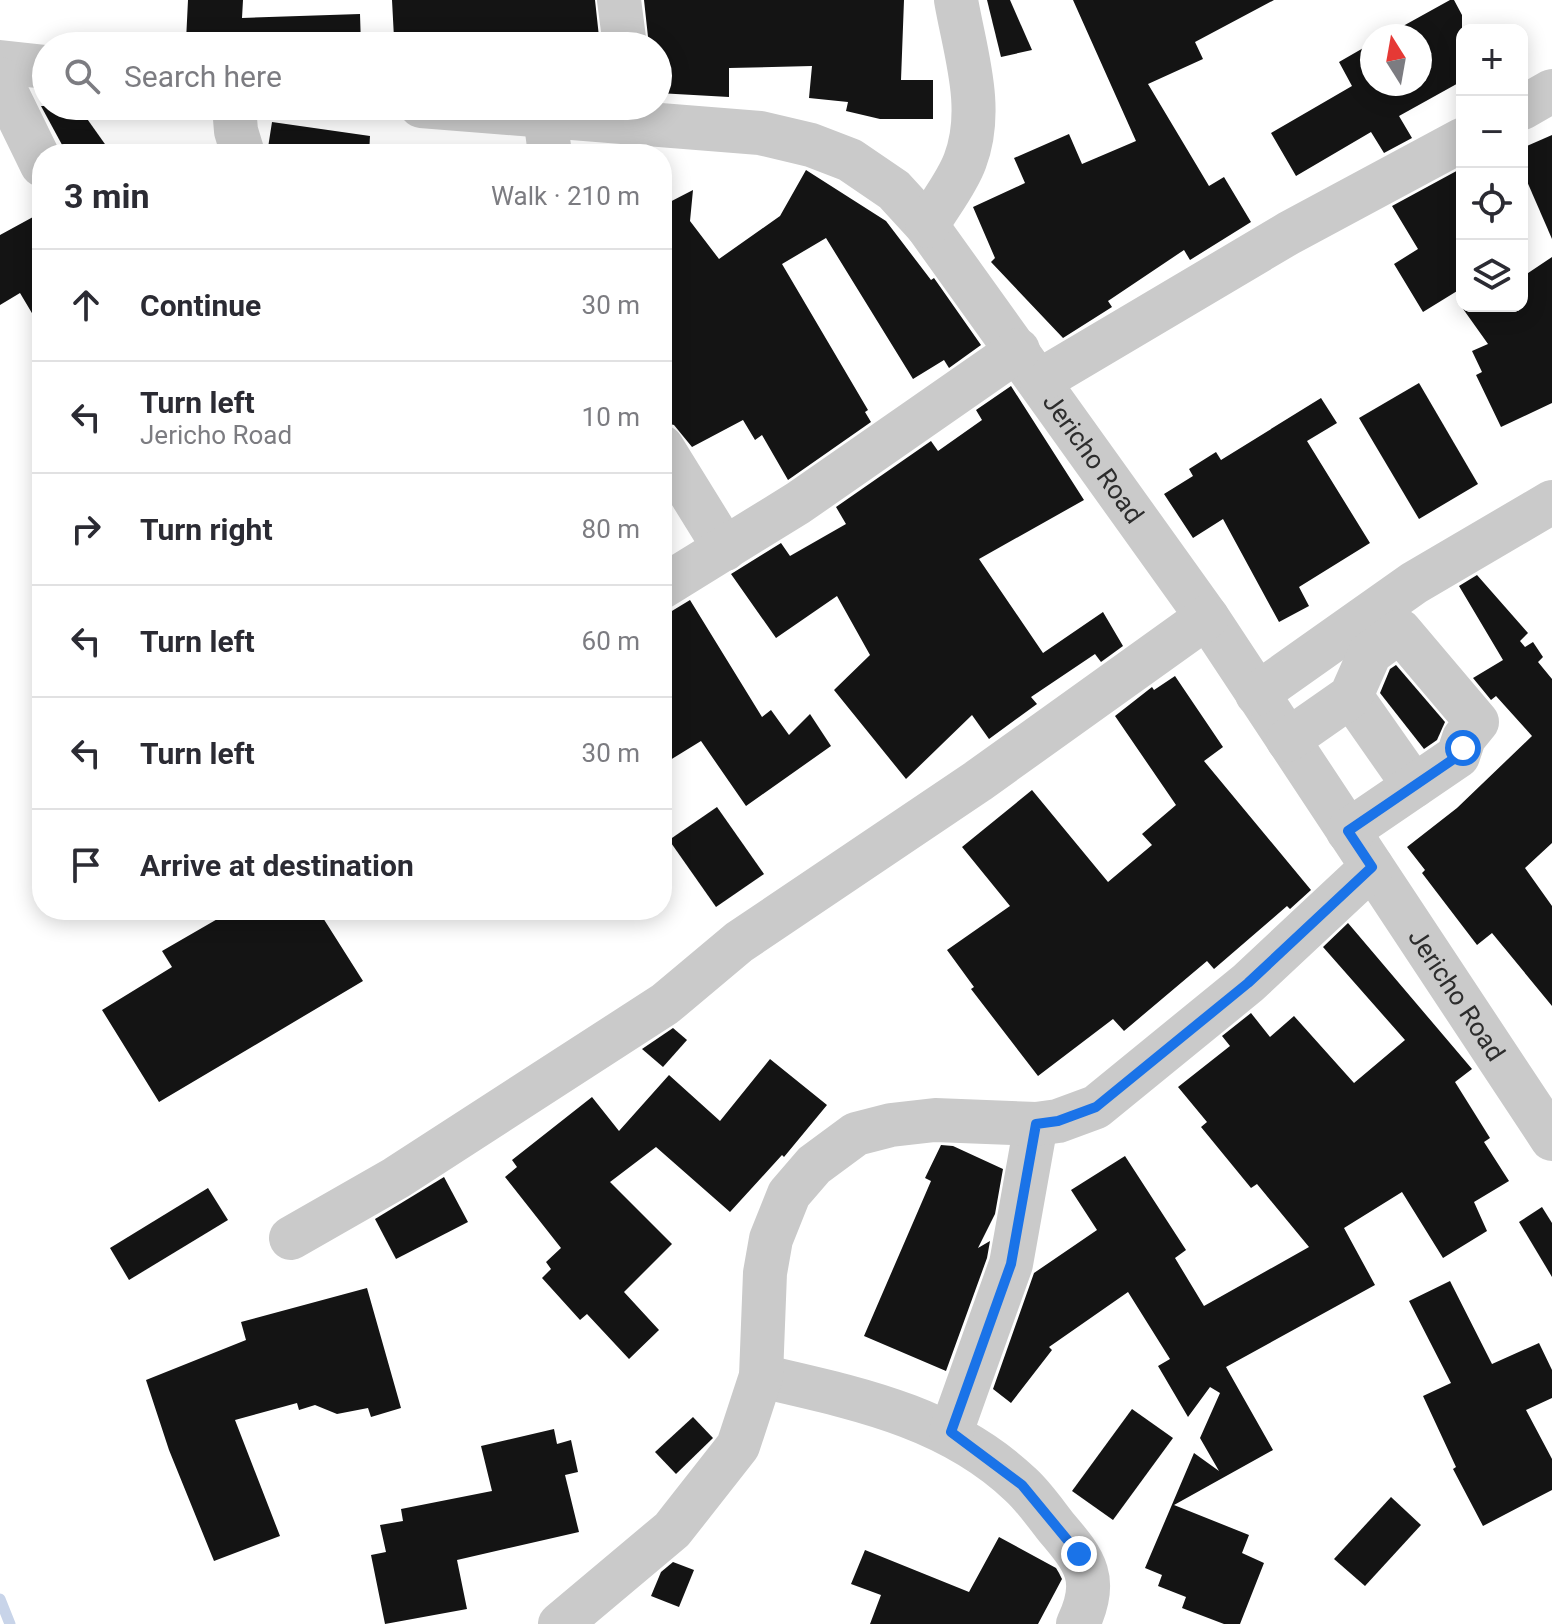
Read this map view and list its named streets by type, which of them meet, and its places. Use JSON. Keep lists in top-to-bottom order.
{
  "streets": {
    "street": ["Jericho Road"]
  },
  "north": "top",
  "page": {
    "map_buttons": ["+", "−"],
    "search": "Search here",
    "heading": ["3 min", "Walk · 210 m"],
    "list": [
      ["Continue", "30 m"],
      ["Turn left", "Jericho Road", "10 m"],
      ["Turn right", "80 m"],
      ["Turn left", "60 m"],
      ["Turn left", "30 m"],
      "Arrive at destination"
    ]
  }
}
